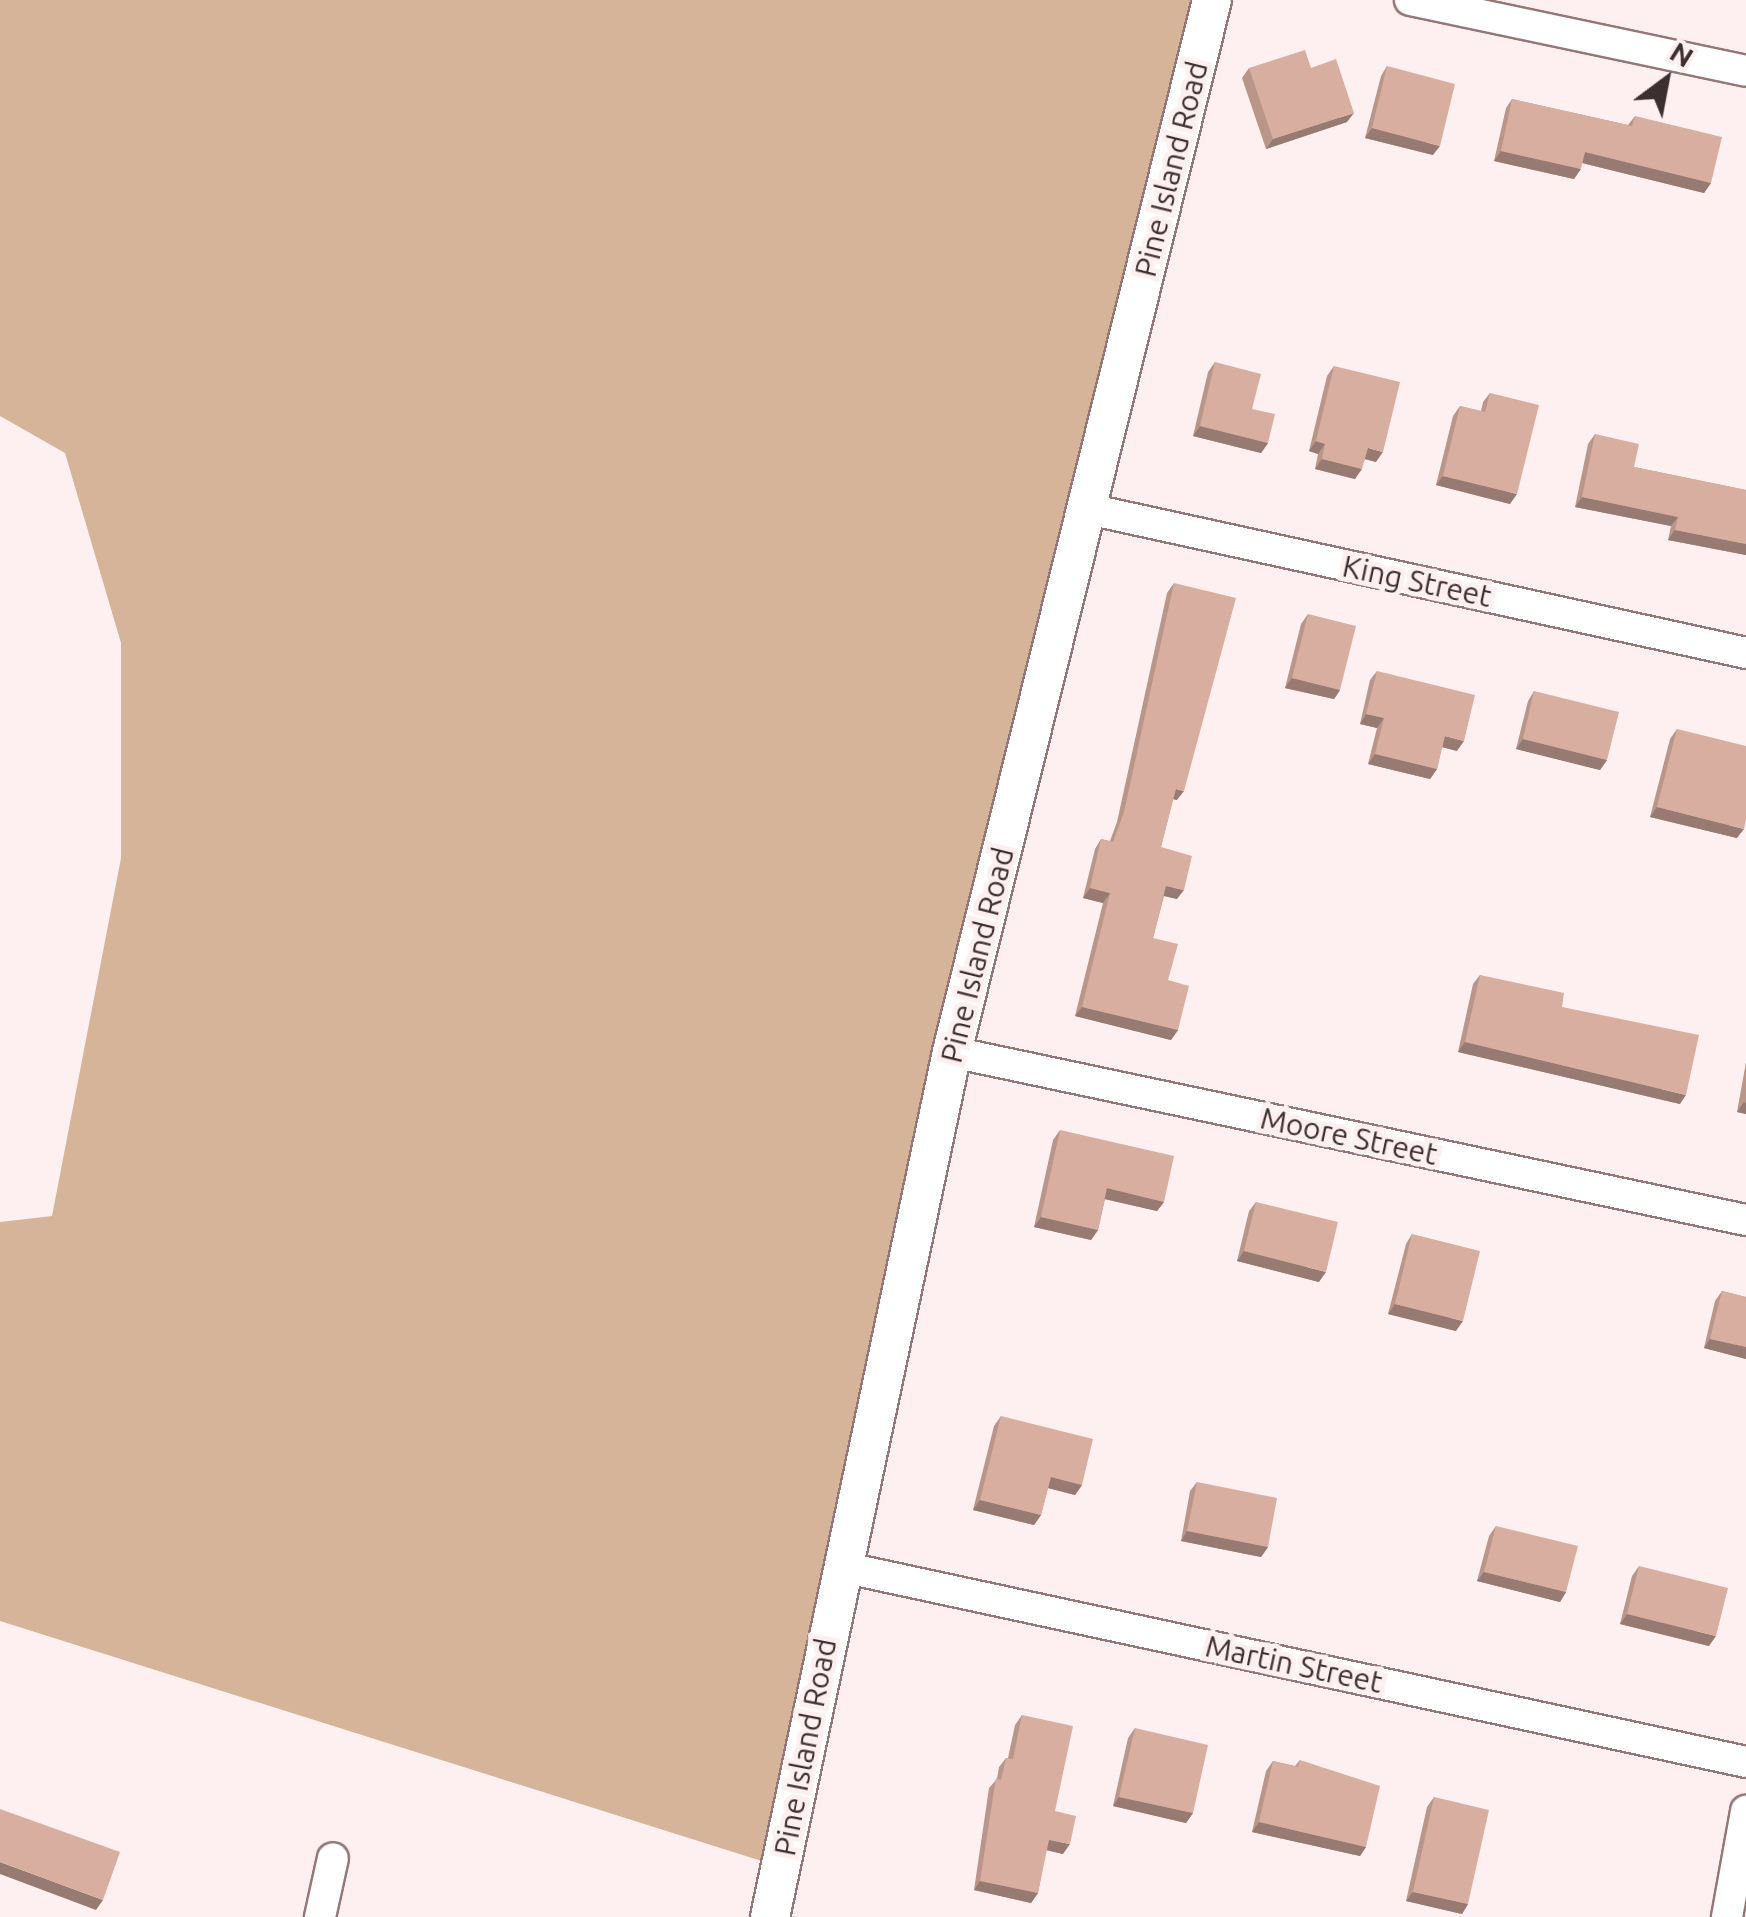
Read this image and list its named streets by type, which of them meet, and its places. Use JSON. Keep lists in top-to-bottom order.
{
  "streets": {
    "street": [
      "Pine Island Road",
      "King Street",
      "Moore Street",
      "Martin Street"
    ]
  },
  "crossings": [
    ["Pine Island Road", "King Street"],
    ["Pine Island Road", "Moore Street"],
    ["Pine Island Road", "Martin Street"]
  ],
  "north": "top right"
}
